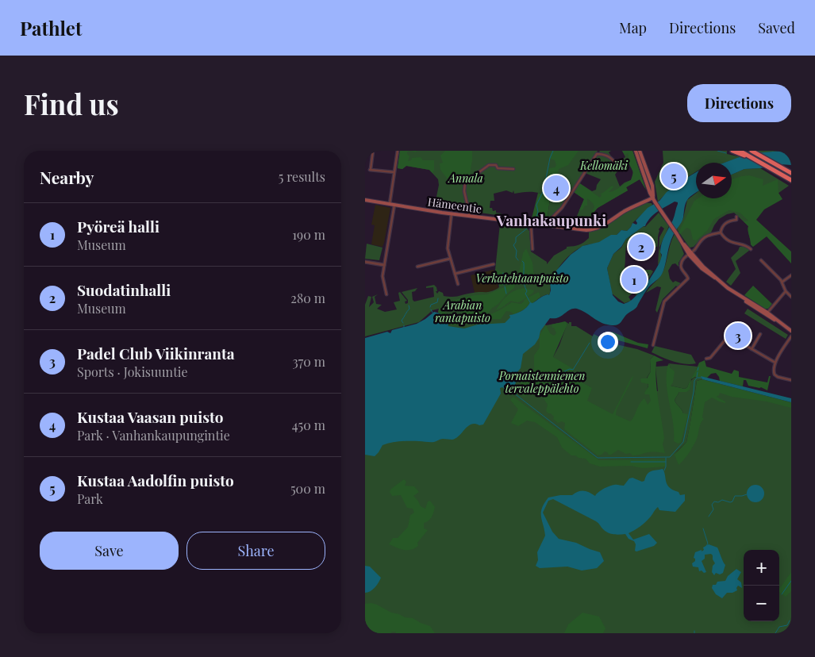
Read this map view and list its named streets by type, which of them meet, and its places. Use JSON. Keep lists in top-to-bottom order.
{
  "streets": {
    "main road": ["Hämeentie"]
  },
  "districts": ["Vanhakaupunki"],
  "parks": [
    "Kellomäki",
    "Annala",
    "Verkatehtaanpuisto",
    "Arabian rantapuisto",
    "Pornaistenniemen tervaleppälehto"
  ],
  "north": "right",
  "page": {
    "header": "Pathlet",
    "nav": ["Map", "Directions", "Saved"],
    "buttons": [
      "Directions",
      ["Save", "Share"]
    ],
    "title": "Find us",
    "heading": ["Nearby", "5 results"],
    "pins": [
      "5",
      "4",
      "2",
      "1",
      "3"
    ],
    "list": [
      {
        "mark": "1",
        "name": "Pyöreä halli",
        "note": "Museum",
        "value": "190 m"
      },
      {
        "mark": "2",
        "name": "Suodatinhalli",
        "note": "Museum",
        "value": "280 m"
      },
      {
        "mark": "3",
        "name": "Padel Club Viikinranta",
        "note": "Sports · Jokisuuntie",
        "value": "370 m"
      },
      {
        "mark": "4",
        "name": "Kustaa Vaasan puisto",
        "note": "Park · Vanhankaupungintie",
        "value": "450 m"
      },
      {
        "mark": "5",
        "name": "Kustaa Aadolfin puisto",
        "note": "Park",
        "value": "500 m"
      }
    ],
    "map_buttons": ["+", "−"]
  }
}
